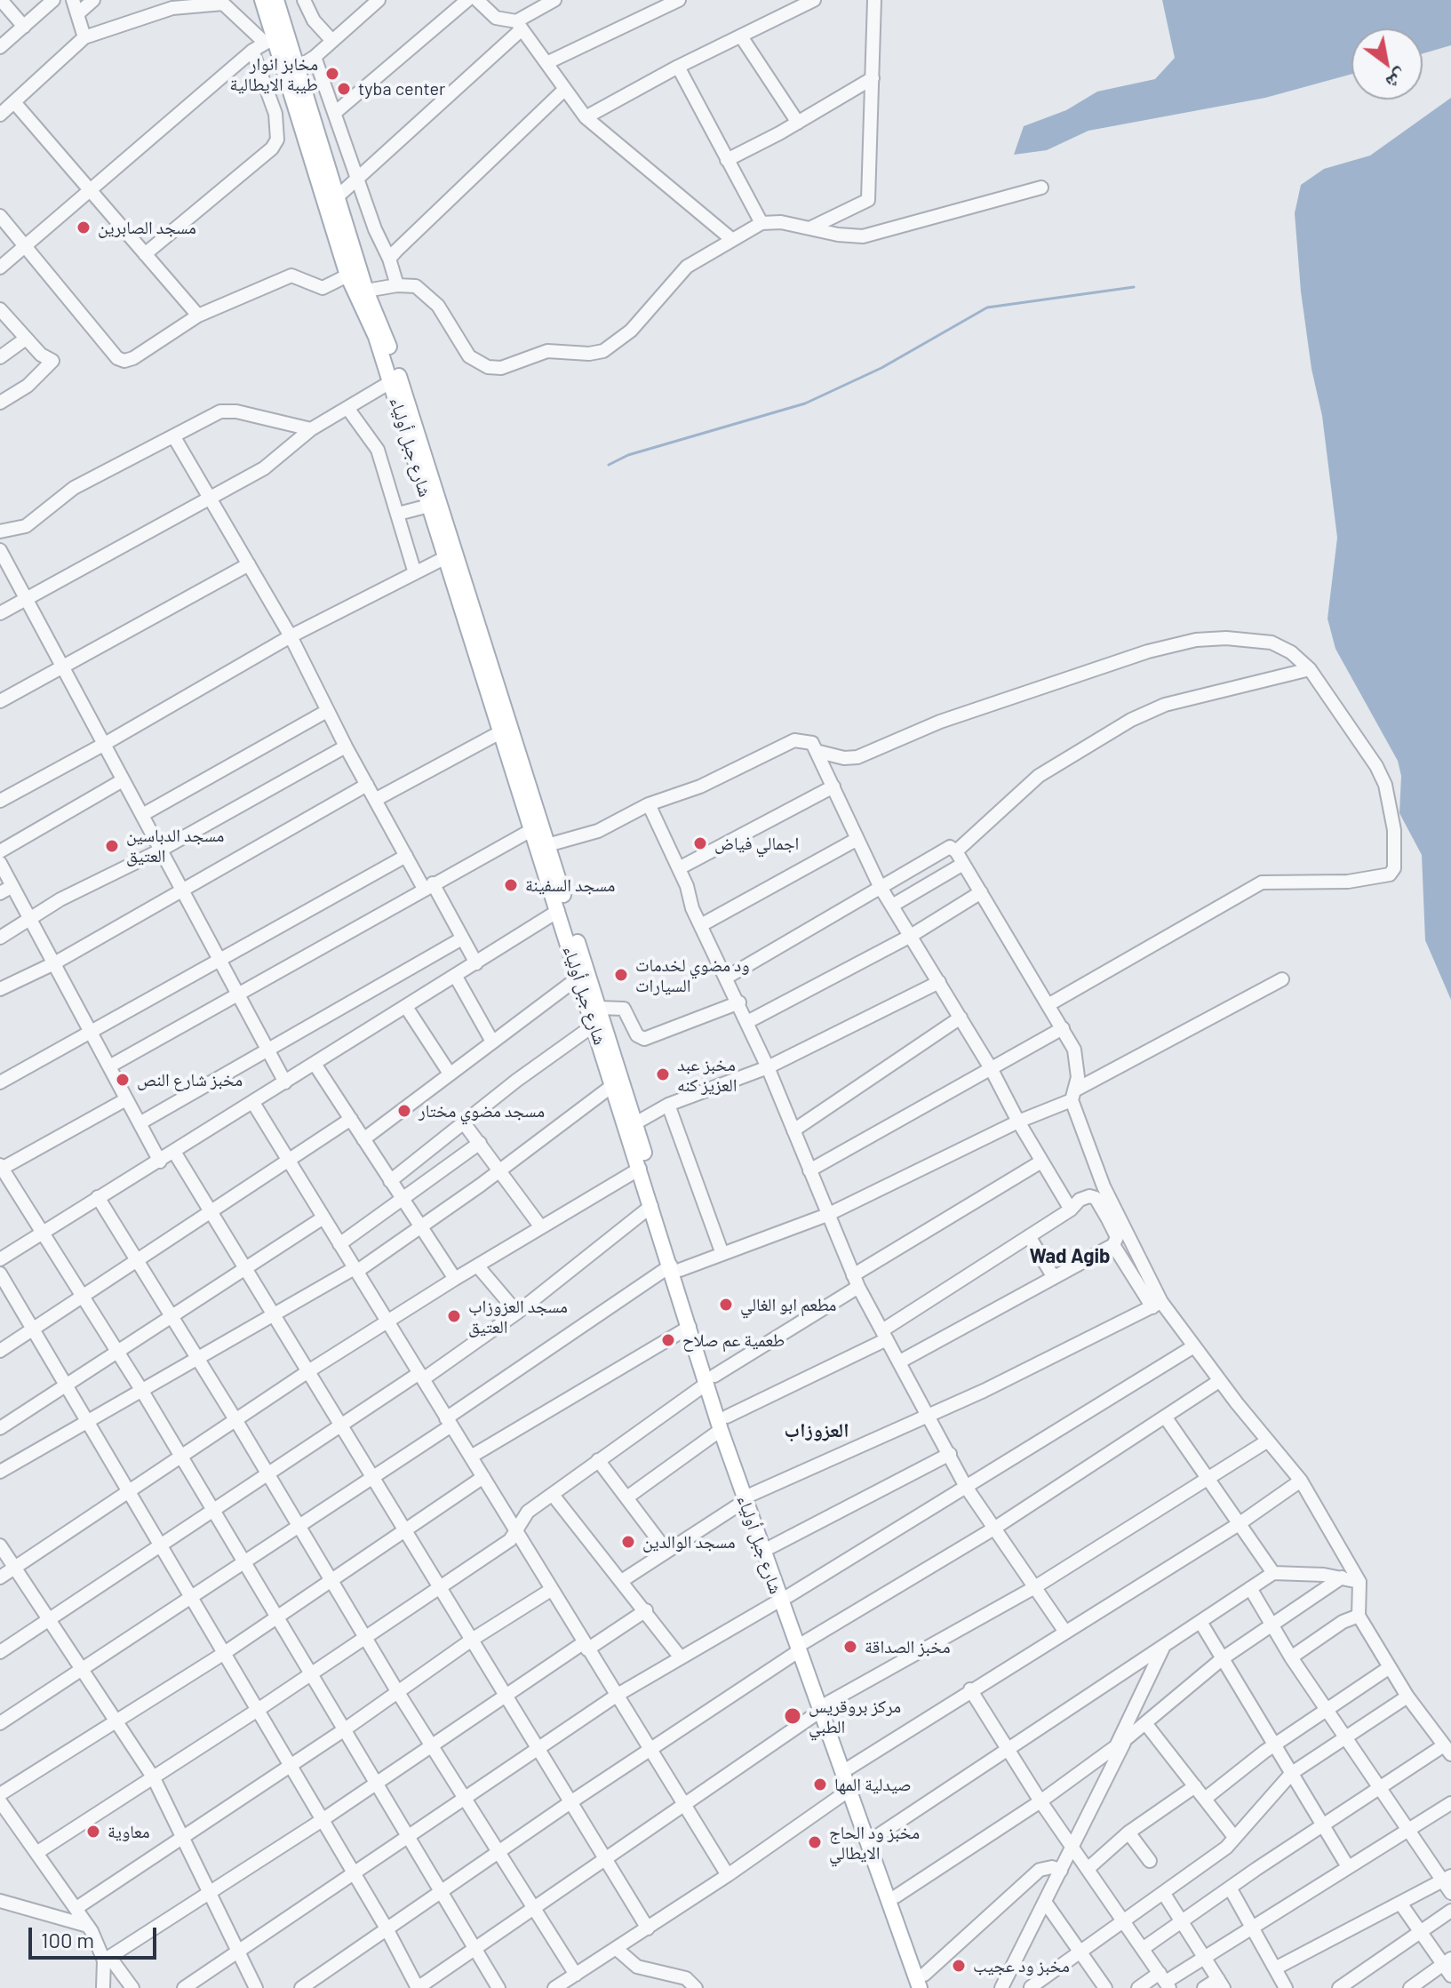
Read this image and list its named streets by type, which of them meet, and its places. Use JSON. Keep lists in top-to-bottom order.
{
  "streets": {
    "main road": ["شارع جبل أولياء"]
  },
  "districts": ["Wad Agib", "العزوزاب"],
  "places": [
    "مخابز انوار طيبة الايطالية",
    "tyba center",
    "مسجد الصابرين",
    "اجمالي فياض",
    "مسجد الدباسين العتيق",
    "مسجد السفينة",
    "ود مضوي لخدمات السيارات",
    "مخبز عبد العزيز كنه",
    "مخبز شارع النص",
    "مسجد مضوي مختار",
    "مطعم ابو الغالي",
    "مسجد العزوزاب العتيق",
    "طعمية عم صلاح",
    "مسجد الوالدين",
    "مخبز الصداقة",
    "مركز بروقريس الطبي",
    "صيدلية المها",
    "معاوية",
    "مخبز ود الحاج الايطالي",
    "مخبز ود عجيب"
  ],
  "scale_bar": "100 m",
  "north": "bottom right"
}
